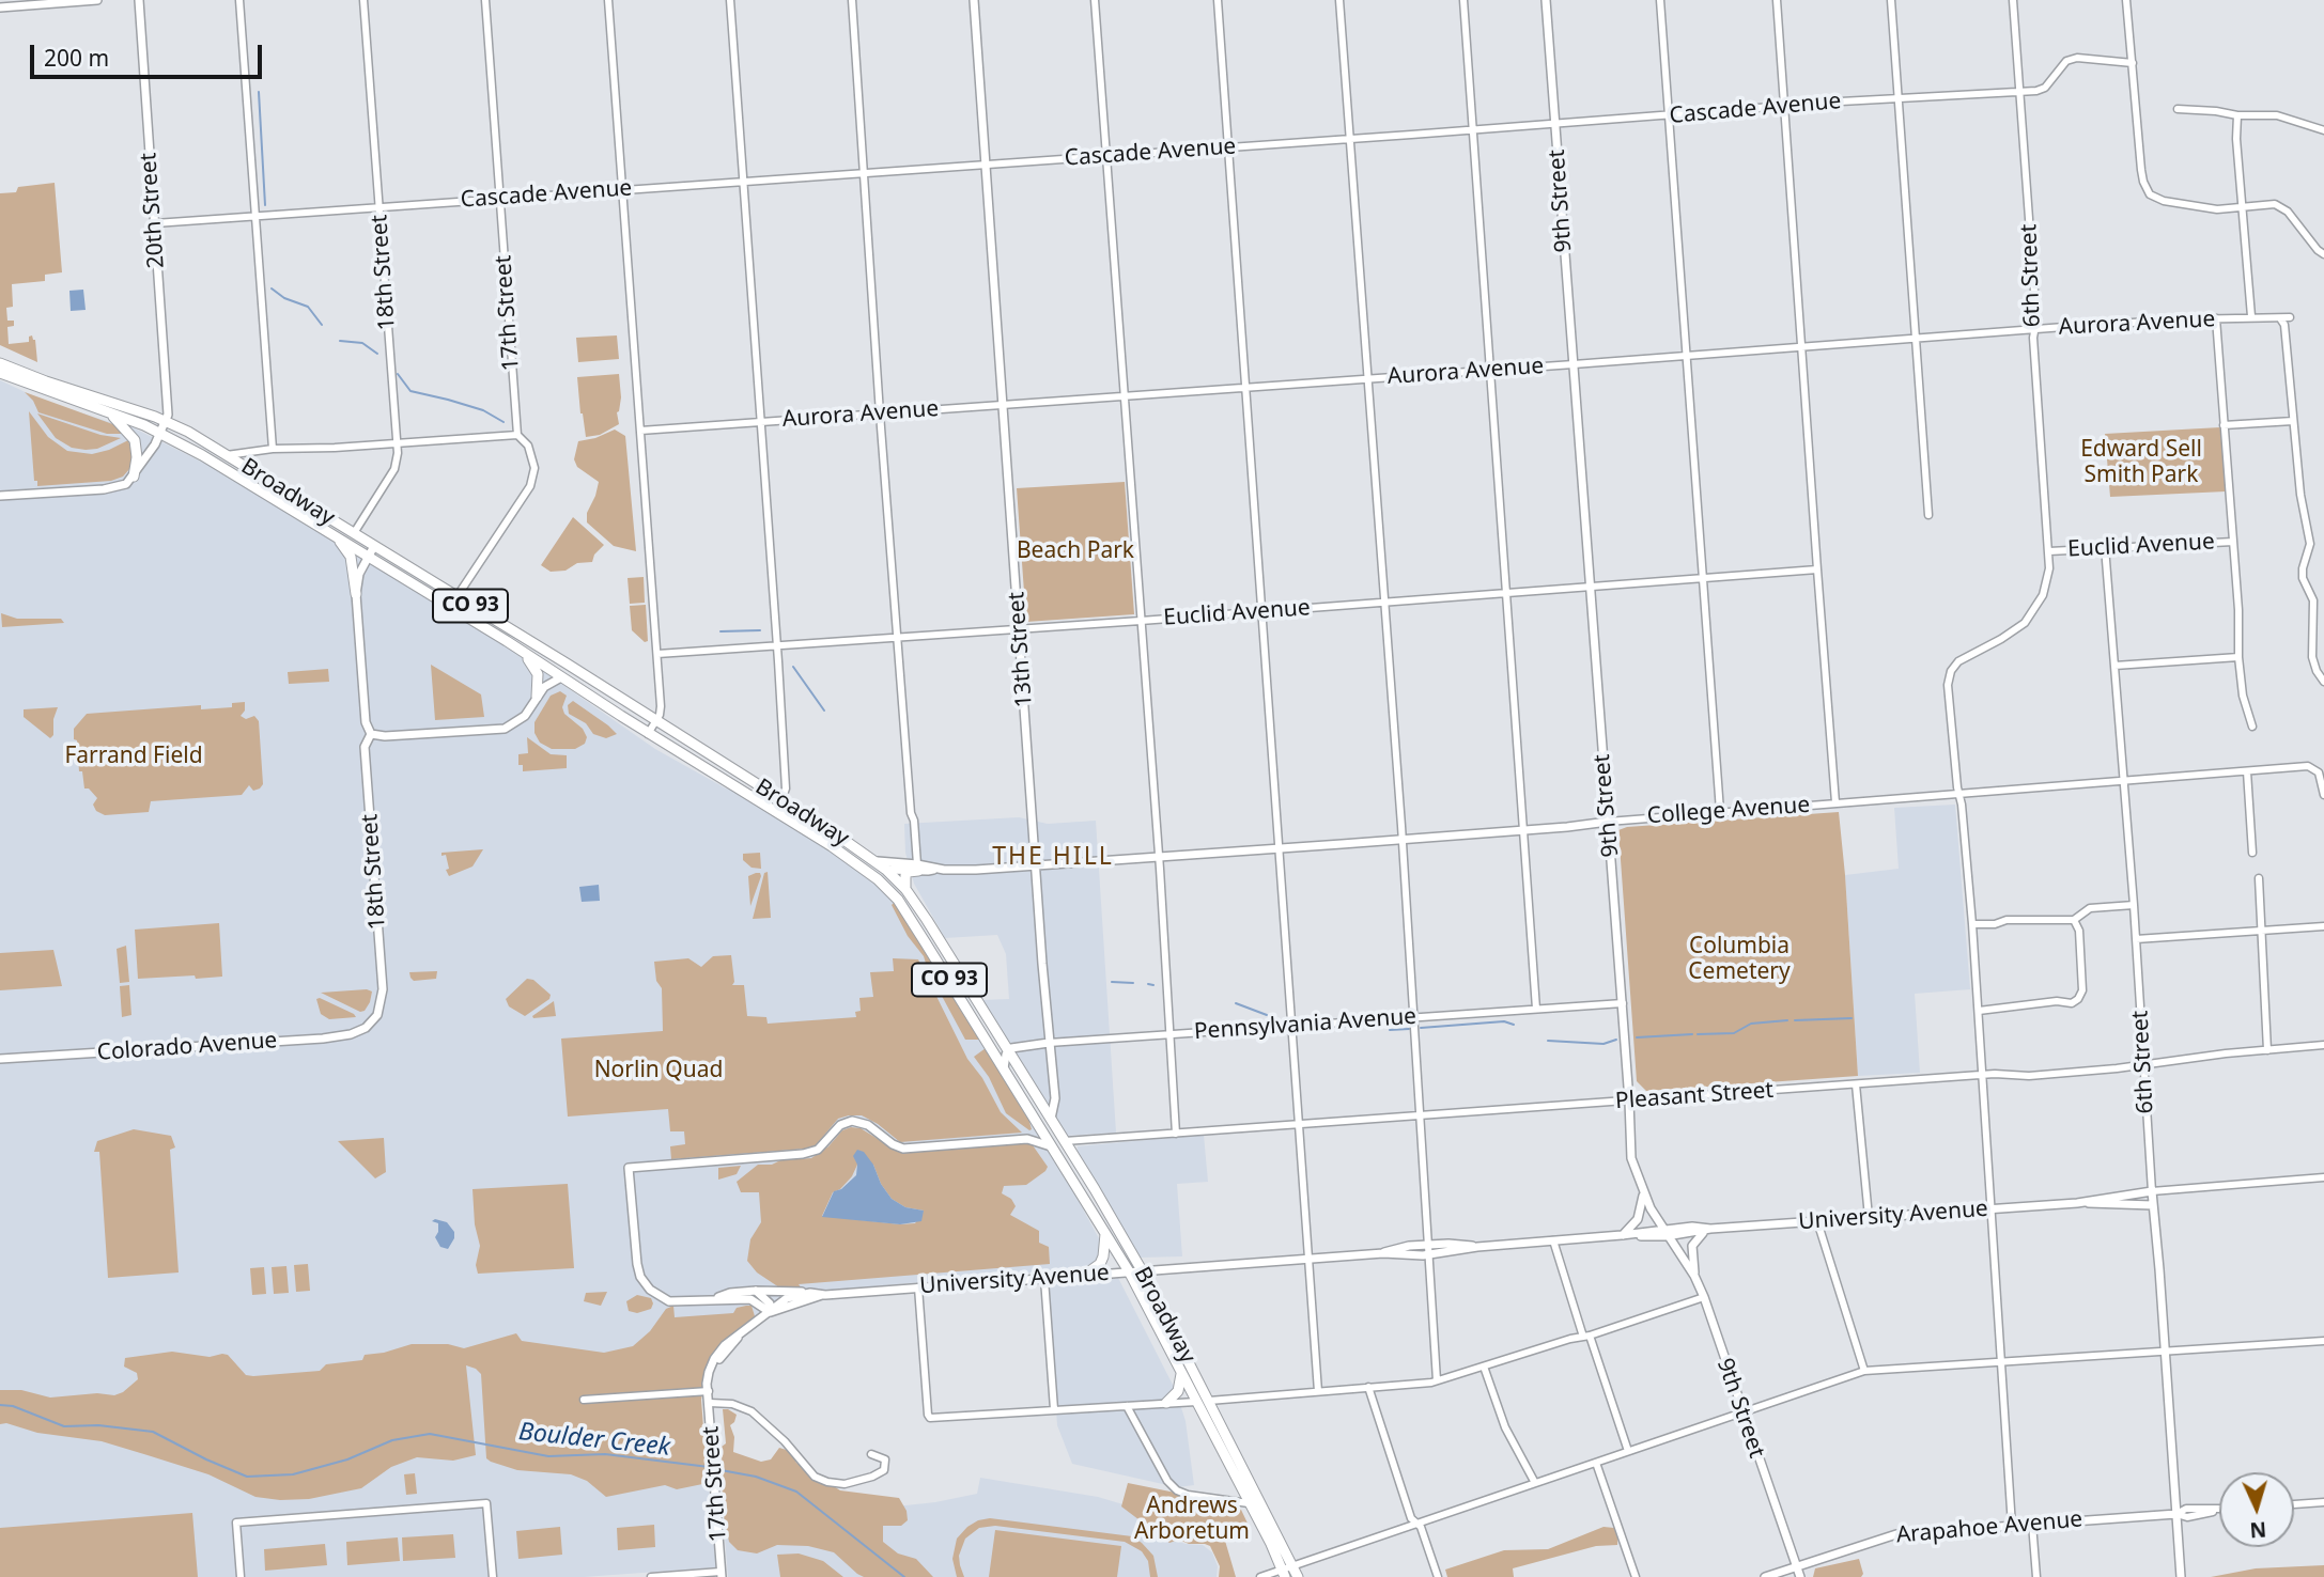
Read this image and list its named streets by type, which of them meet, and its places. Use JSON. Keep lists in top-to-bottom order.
{
  "streets": {
    "main road": ["Broadway", "CO 93"],
    "street": [
      "Cascade Avenue",
      "9th Street",
      "20th Street",
      "18th Street",
      "6th Street",
      "17th Street",
      "Aurora Avenue",
      "Euclid Avenue",
      "13th Street",
      "College Avenue",
      "Pennsylvania Avenue",
      "Colorado Avenue",
      "Pleasant Street",
      "University Avenue",
      "Arapahoe Avenue"
    ]
  },
  "crossings": [
    ["Cascade Avenue", "9th Street"],
    ["Cascade Avenue", "20th Street"],
    ["Cascade Avenue", "18th Street"],
    ["Cascade Avenue", "6th Street"],
    ["Cascade Avenue", "17th Street"],
    ["Cascade Avenue", "13th Street"],
    ["9th Street", "Aurora Avenue"],
    ["9th Street", "Euclid Avenue"],
    ["9th Street", "College Avenue"],
    ["9th Street", "Pennsylvania Avenue"],
    ["9th Street", "Pleasant Street"],
    ["9th Street", "University Avenue"],
    ["9th Street", "Arapahoe Avenue"],
    ["20th Street", "Broadway"],
    ["18th Street", "Broadway"],
    ["18th Street", "Colorado Avenue"],
    ["6th Street", "Aurora Avenue"],
    ["6th Street", "Euclid Avenue"],
    ["6th Street", "College Avenue"],
    ["6th Street", "Pleasant Street"],
    ["6th Street", "University Avenue"],
    ["6th Street", "Arapahoe Avenue"],
    ["17th Street", "Broadway"],
    ["17th Street", "University Avenue"],
    ["Aurora Avenue", "13th Street"],
    ["Broadway", "13th Street"],
    ["Broadway", "College Avenue"],
    ["Broadway", "Pennsylvania Avenue"],
    ["Broadway", "Pleasant Street"],
    ["Broadway", "University Avenue"],
    ["Euclid Avenue", "13th Street"],
    ["13th Street", "College Avenue"],
    ["13th Street", "Pennsylvania Avenue"]
  ],
  "districts": ["THE HILL"],
  "water": ["Boulder Creek"],
  "parks": [
    "Edward Sell Smith Park",
    "Beach Park",
    "Farrand Field",
    "Columbia Cemetery",
    "Norlin Quad",
    "Andrews Arboretum"
  ],
  "scale_bar": "200 m",
  "north": "bottom"
}
